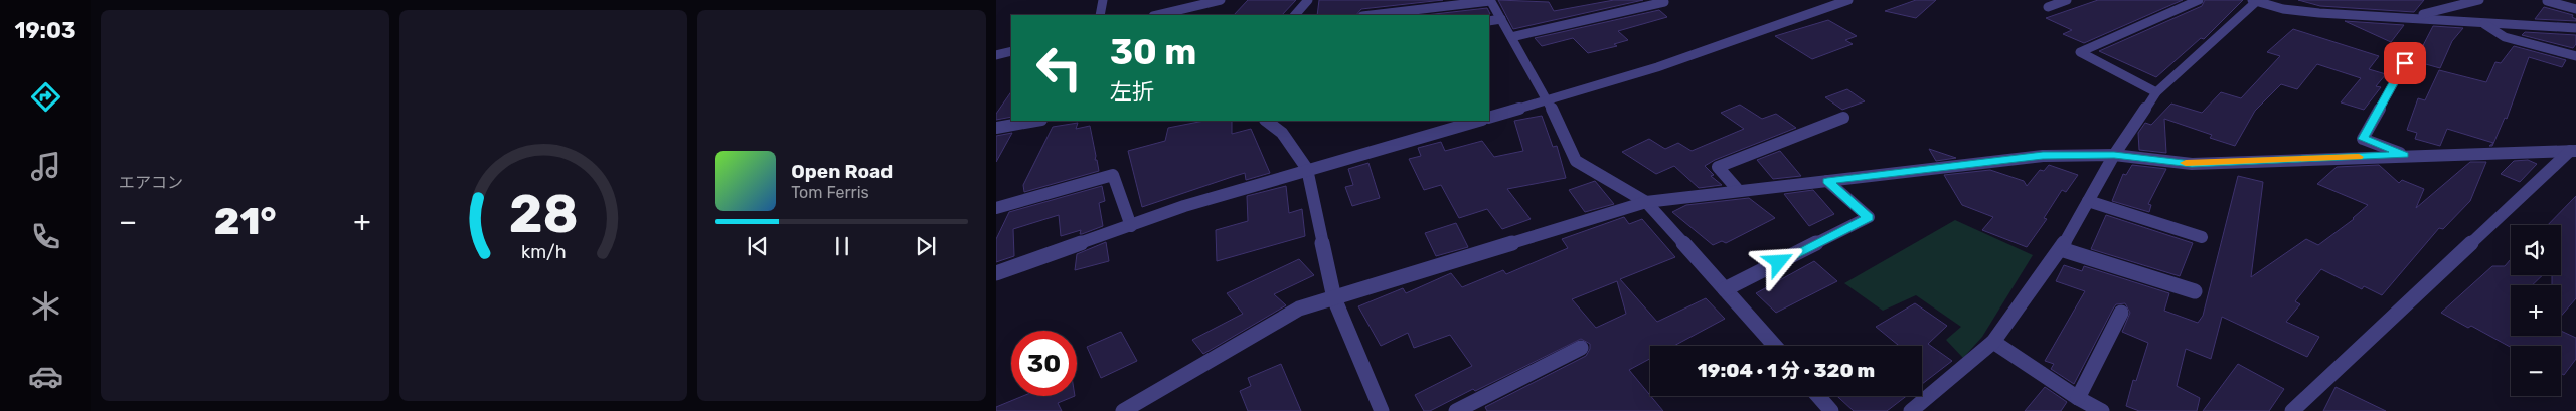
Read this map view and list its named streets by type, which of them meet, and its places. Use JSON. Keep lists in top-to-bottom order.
{
  "page": {
    "tabs": "19:03",
    "tile": "エアコン",
    "turn": ["30 m", "左折"],
    "song": ["Open Road", "Tom Ferris"],
    "heat": ["−", "21°", "+"],
    "map_buttons": ["+", "−"],
    "limit": "30",
    "trip": "19:04 · 1 分 · 320 m",
    "gauge": ["28", "km/h"]
  }
}
